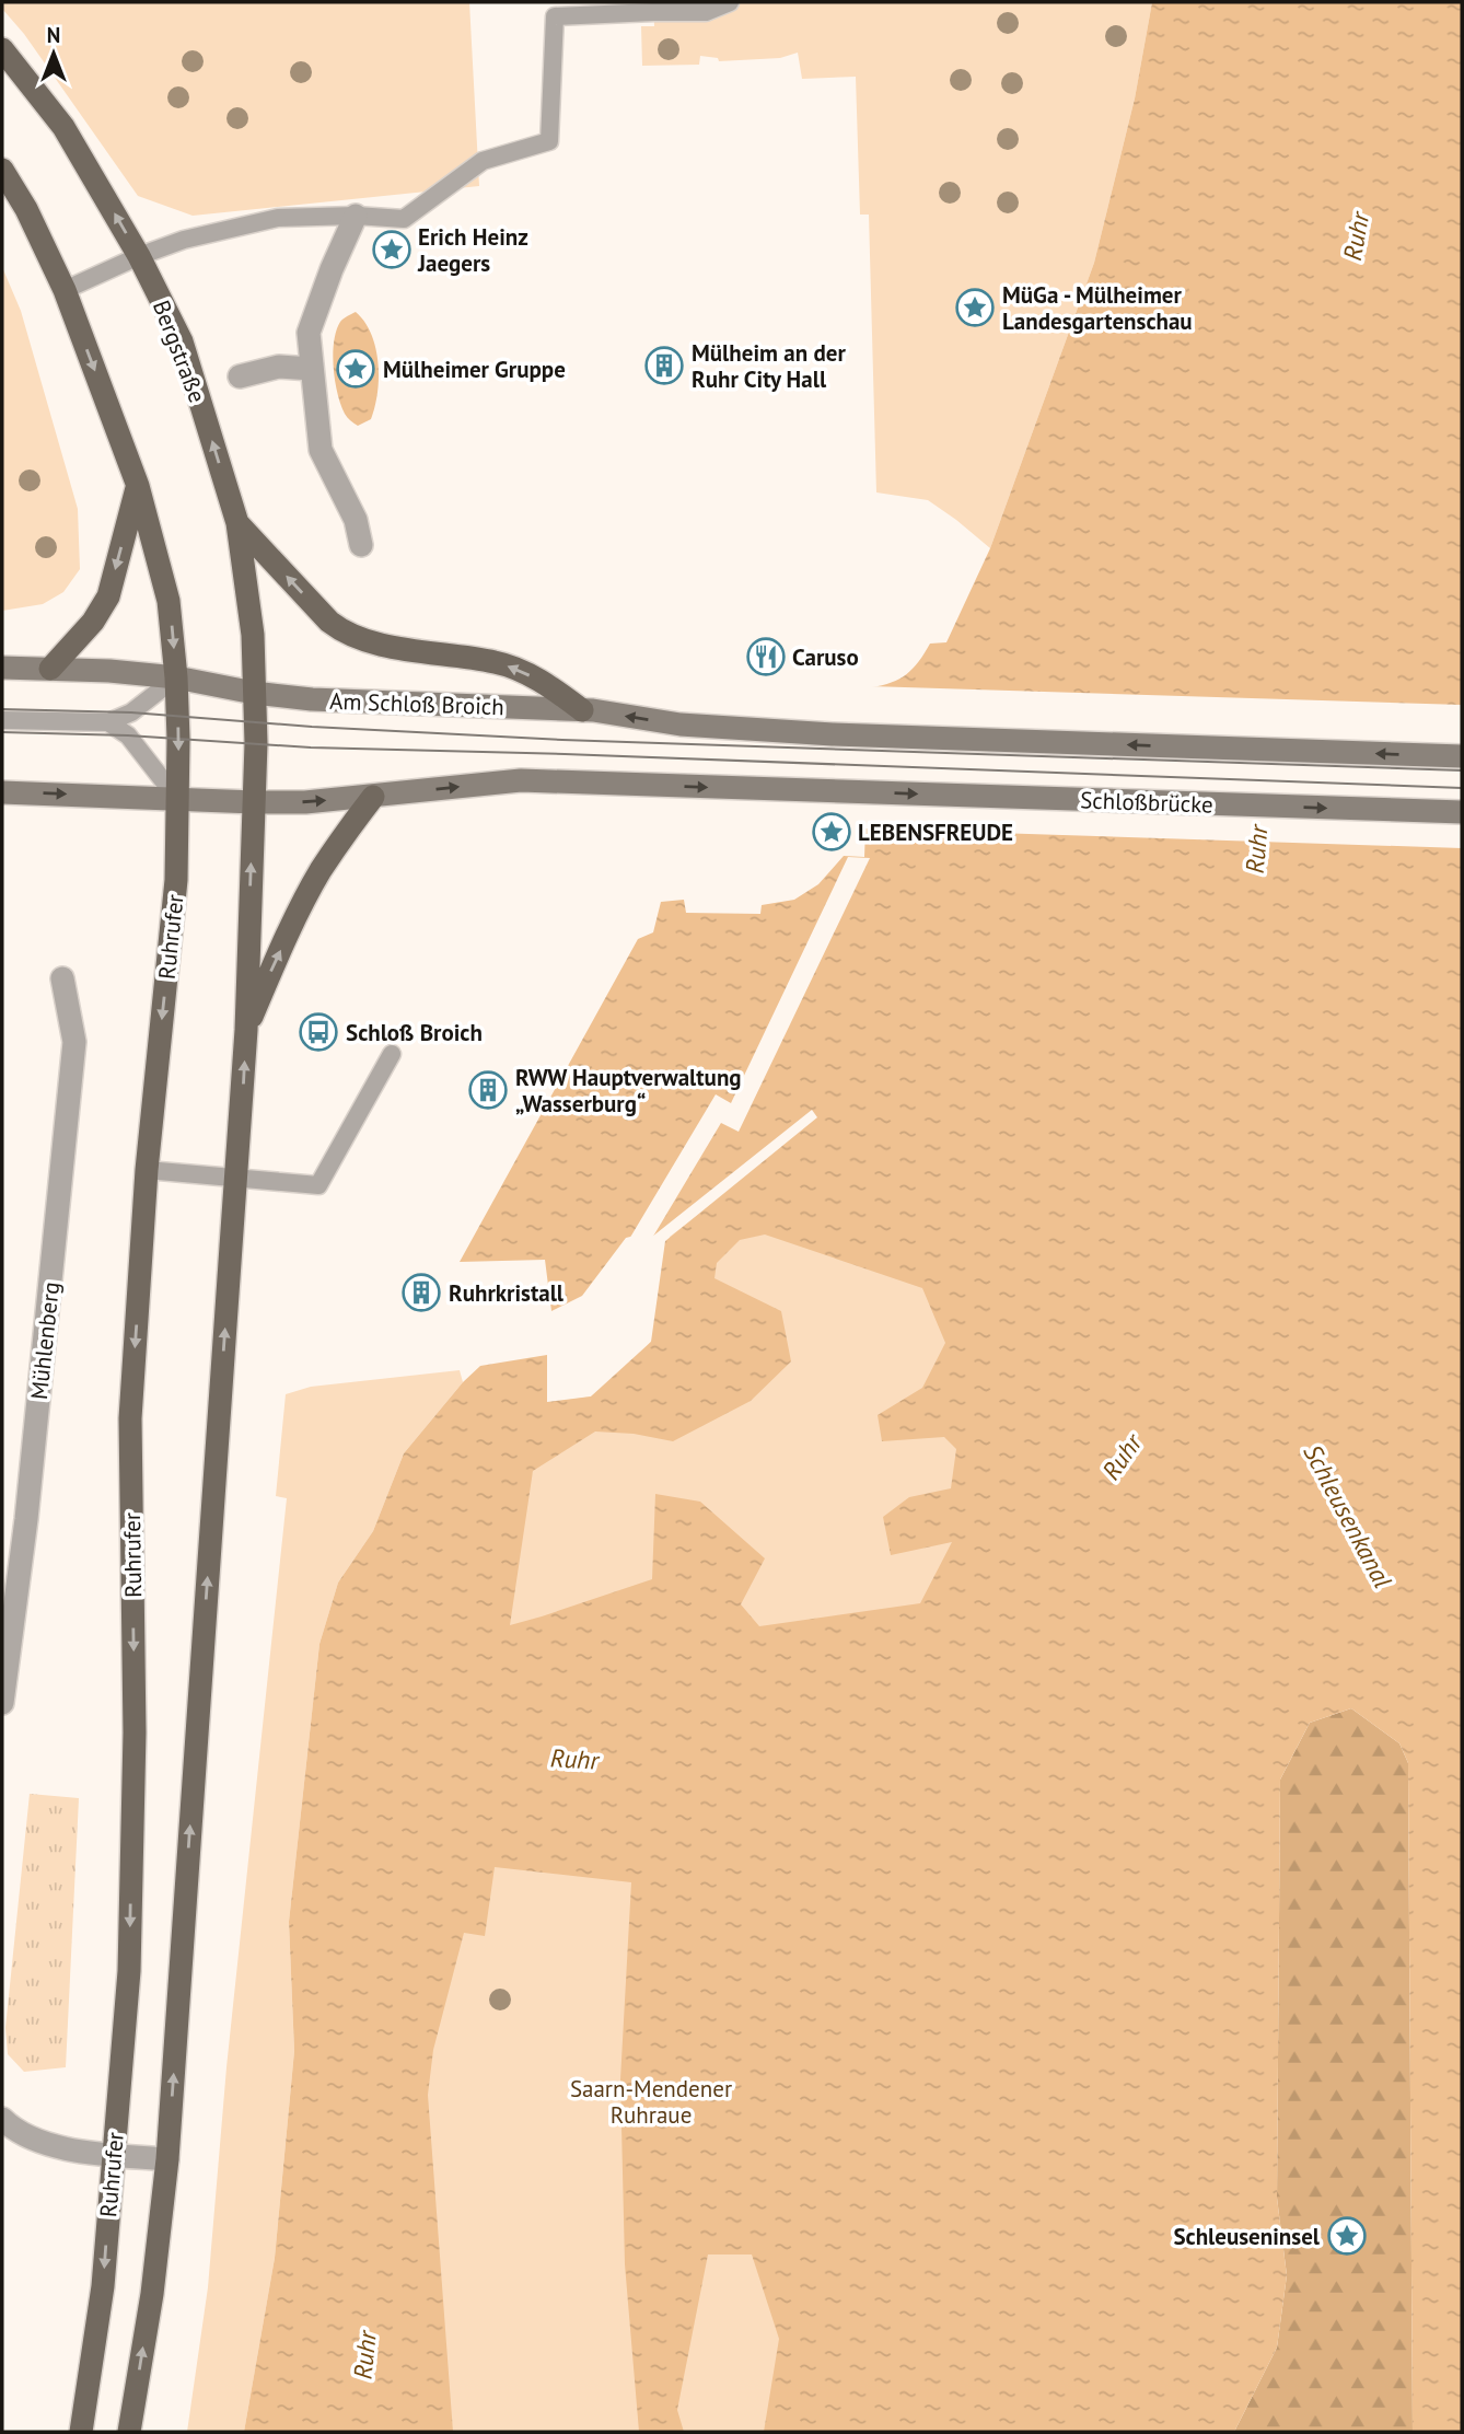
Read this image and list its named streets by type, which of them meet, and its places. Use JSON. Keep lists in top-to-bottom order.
{
  "streets": {
    "main road": [
      "Bergstraße",
      "Am Schloß Broich",
      "Schloßbrücke",
      "Ruhrufer"
    ],
    "street": ["Mühlenberg"]
  },
  "crossings": [
    ["Bergstraße", "Am Schloß Broich"],
    ["Am Schloß Broich", "Ruhrufer"]
  ],
  "one_way": ["Am Schloß Broich", "Schloßbrücke"],
  "water": ["Ruhr", "Schleusenkanal"],
  "parks": ["Saarn-Mendener Ruhraue"],
  "places": {
    "place": [
      "Erich Heinz Jaegers",
      "MüGa - Mülheimer Landesgartenschau",
      "Mülheimer Gruppe",
      "LEBENSFREUDE",
      "Schleuseninsel"
    ],
    "building": ["Mülheim an der Ruhr City Hall", "RWW Hauptverwaltung „Wasserburg“", "Ruhrkristall"],
    "restaurant": ["Caruso"],
    "bus stop": ["Schloß Broich"]
  },
  "north": "top"
}
